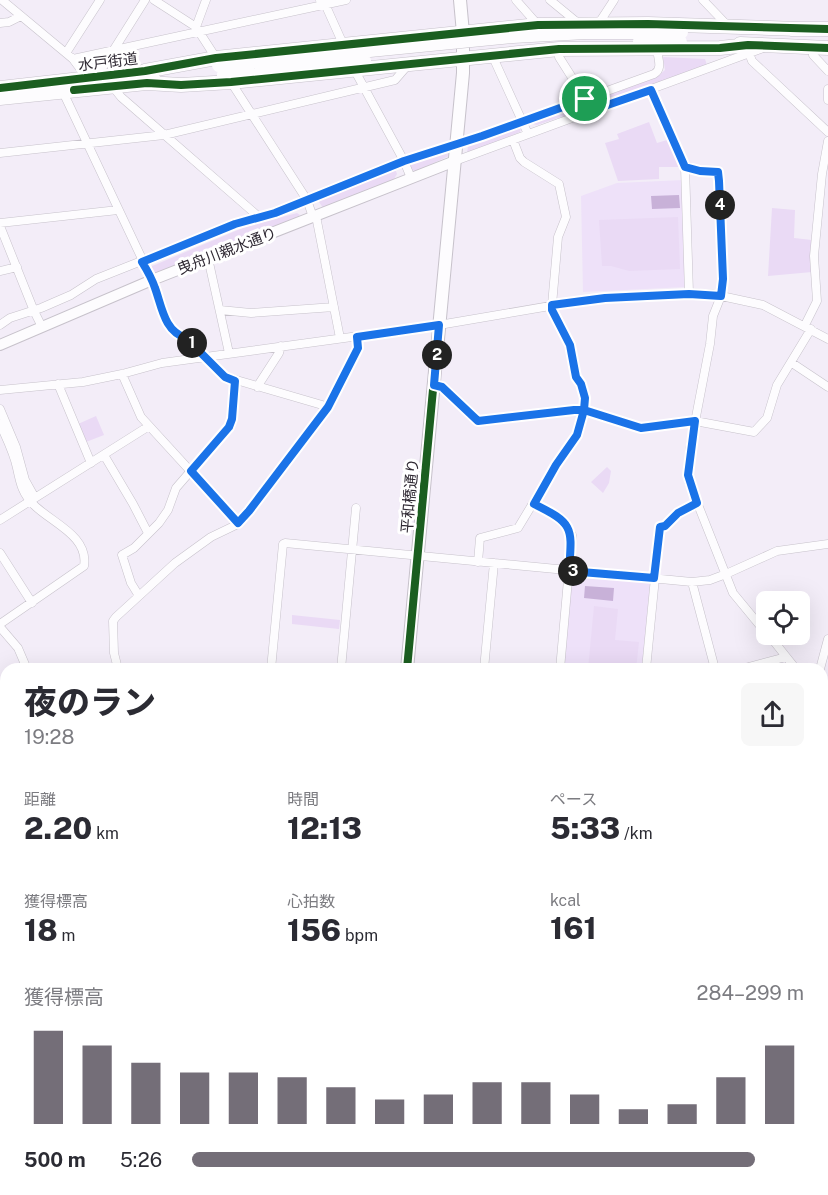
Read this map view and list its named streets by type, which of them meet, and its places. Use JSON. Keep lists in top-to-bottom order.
{
  "streets": {
    "highway": ["水戸街道"],
    "main road": ["平和橋通り"],
    "street": ["曳舟川親水通り"]
  },
  "crossings": [
    ["曳舟川親水通り", "平和橋通り"]
  ],
  "page": {
    "pins": [
      "4",
      "1",
      "2",
      "3"
    ],
    "heading": ["夜のラン", "19:28"],
    "stats": [
      ["距離", "2.20 km"],
      ["時間", "12:13"],
      ["ペース", "5:33 /km"],
      ["獲得標高", "18 m"],
      ["心拍数", "156 bpm"],
      ["kcal", "161"]
    ],
    "chart": ["獲得標高", "284–299 m"],
    "list": [
      {
        "name": "500 m",
        "note": "5:26"
      }
    ]
  }
}
